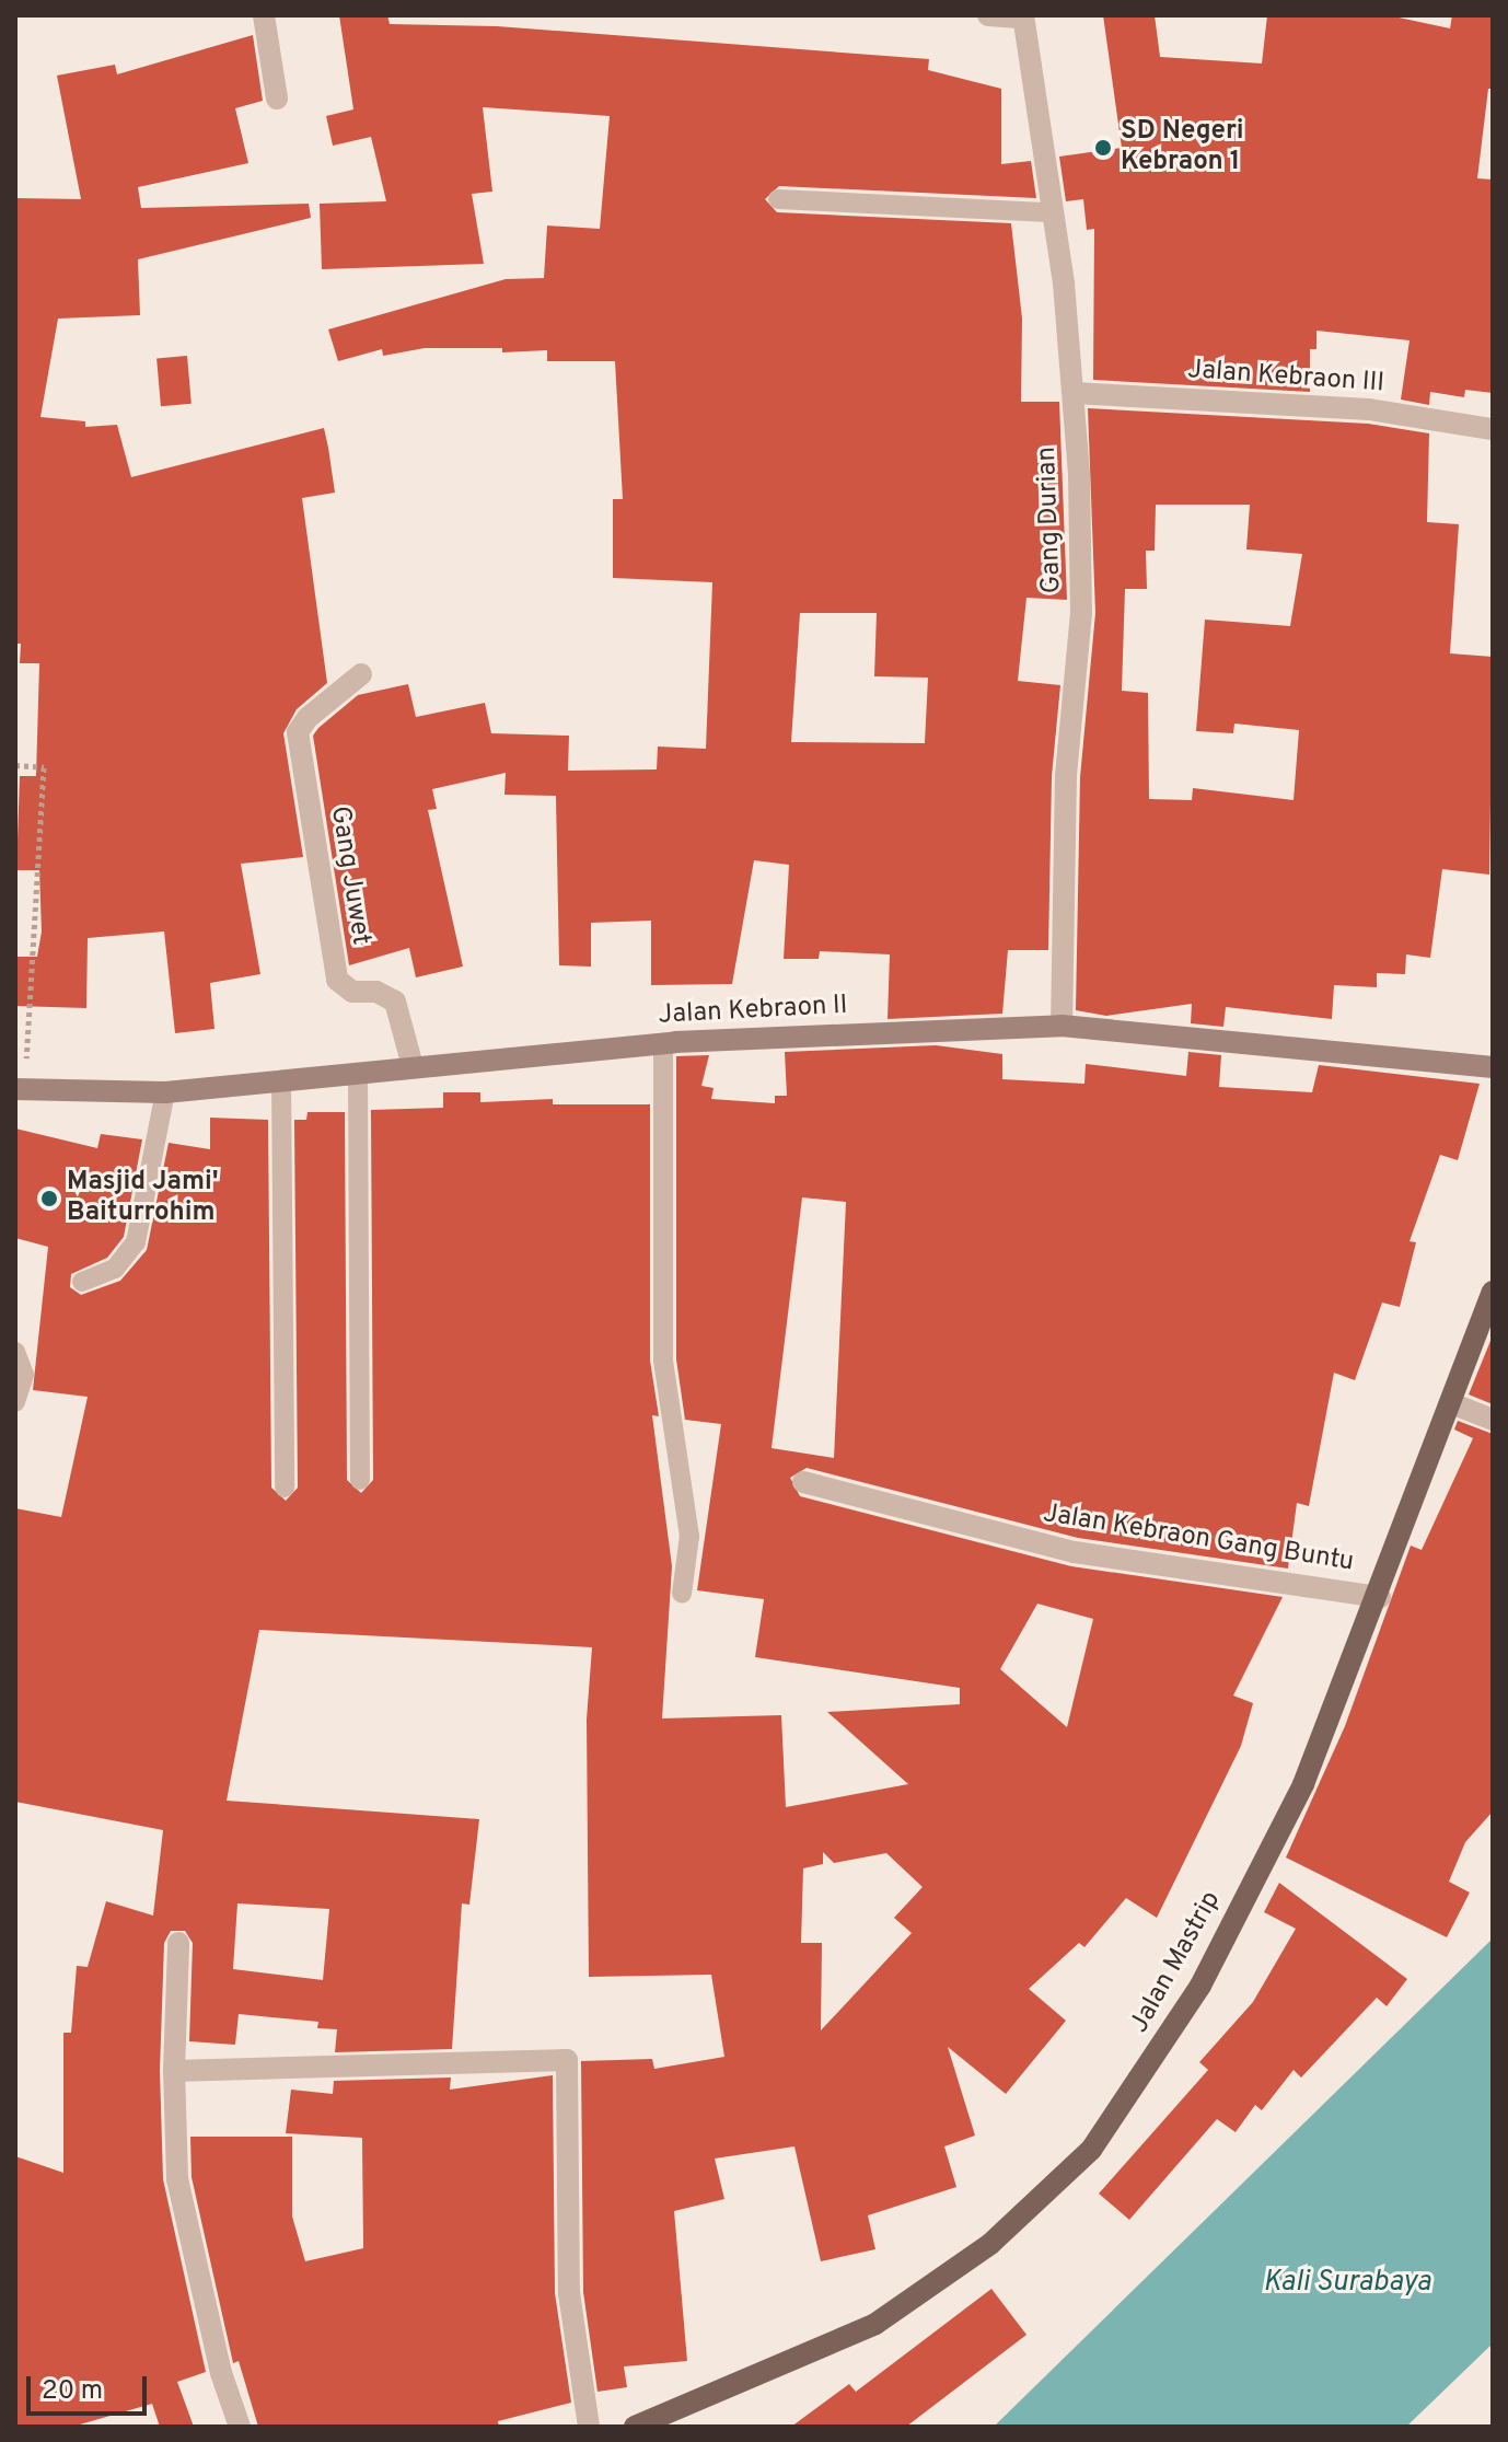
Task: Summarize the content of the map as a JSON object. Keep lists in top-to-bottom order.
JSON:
{
  "streets": {
    "main road": ["Jalan Mastrip"],
    "street": [
      "Jalan Kebraon III",
      "Gang Durian",
      "Gang Juwet",
      "Jalan Kebraon II",
      "Jalan Kebraon Gang Buntu"
    ]
  },
  "crossings": [
    ["Jalan Kebraon III", "Gang Durian"],
    ["Gang Durian", "Jalan Kebraon II"],
    ["Gang Juwet", "Jalan Kebraon II"],
    ["Jalan Kebraon Gang Buntu", "Jalan Mastrip"]
  ],
  "water": ["Kali Surabaya"],
  "places": ["SD Negeri Kebraon 1", "Masjid Jami' Baiturrohim"],
  "scale_bar": "20 m"
}
